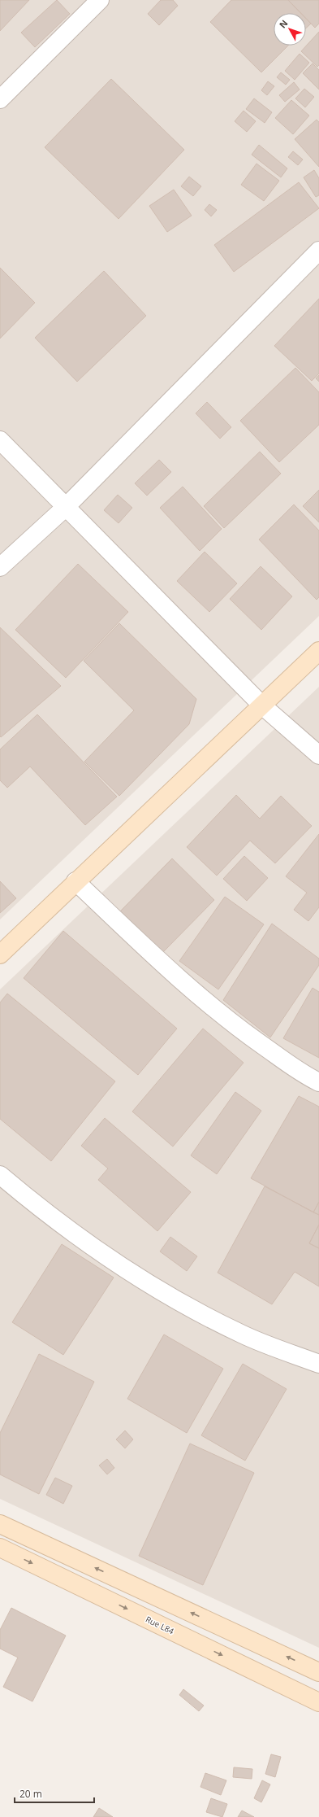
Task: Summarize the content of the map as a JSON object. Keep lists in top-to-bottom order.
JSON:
{
  "streets": {
    "street": ["Rue L84"]
  },
  "scale_bar": "20 m",
  "north": "top left"
}
